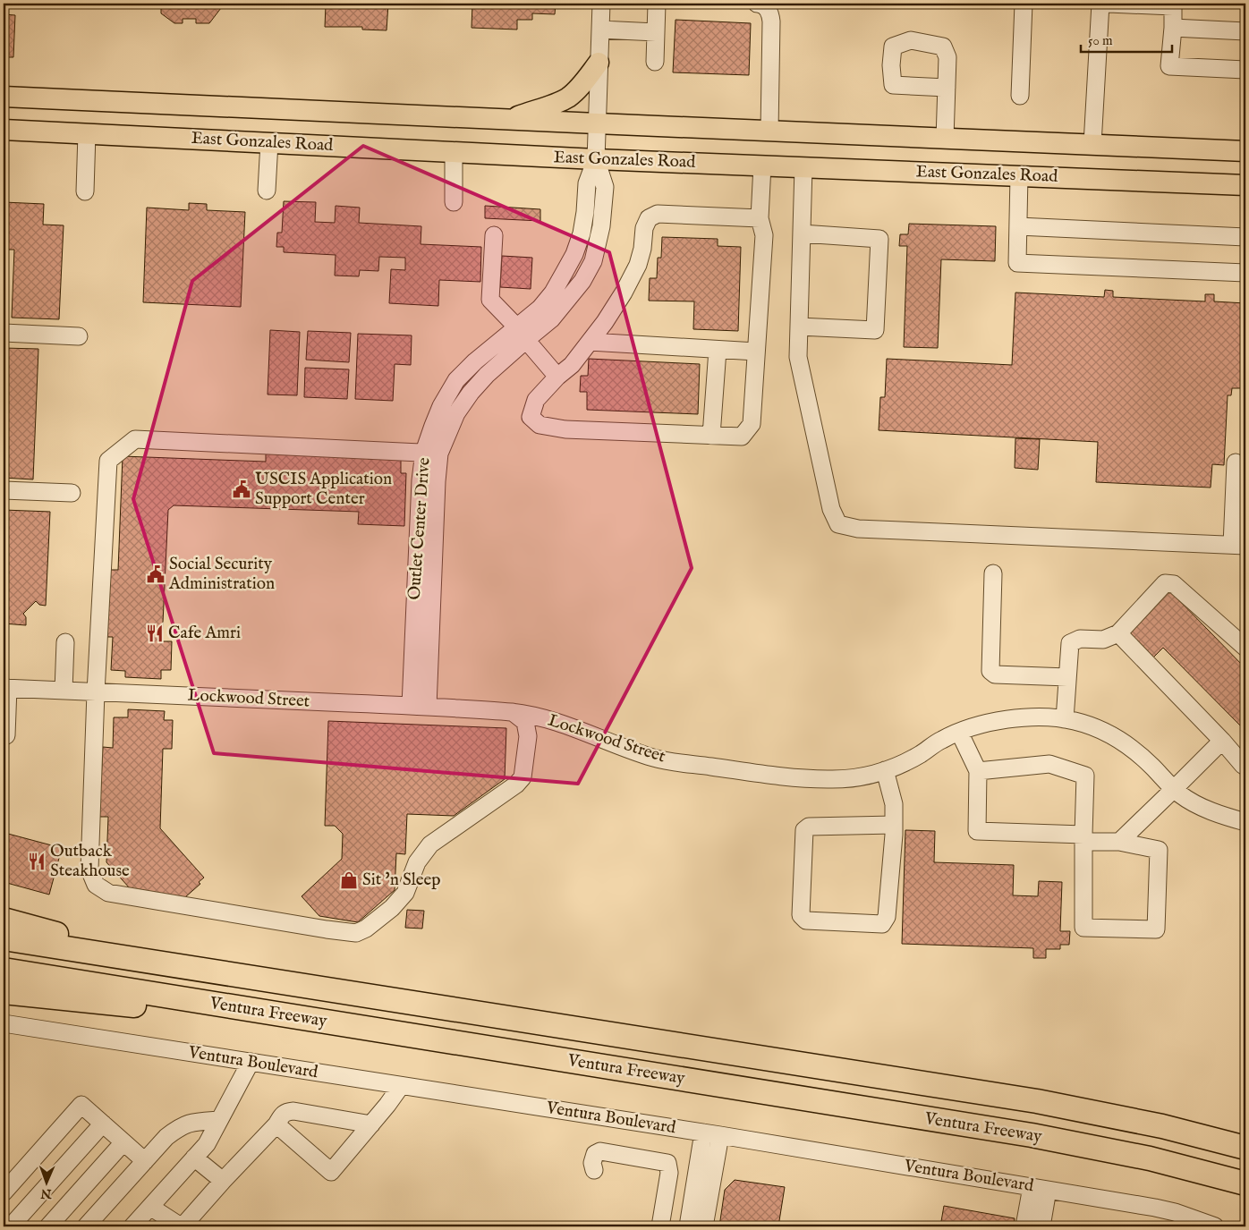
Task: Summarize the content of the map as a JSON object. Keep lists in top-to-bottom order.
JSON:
{
  "streets": {
    "highway": ["Ventura Freeway"],
    "main road": ["East Gonzales Road"],
    "street": ["Outlet Center Drive", "Lockwood Street", "Ventura Boulevard"]
  },
  "crossings": [
    ["East Gonzales Road", "Outlet Center Drive"],
    ["Outlet Center Drive", "Lockwood Street"]
  ],
  "places": {
    "public building": ["USCIS Application Support Center", "Social Security Administration"],
    "restaurant": ["Cafe Amri", "Outback Steakhouse"],
    "shop": ["Sit 'n Sleep"]
  },
  "scale_bar": "50 m",
  "north": "bottom"
}
